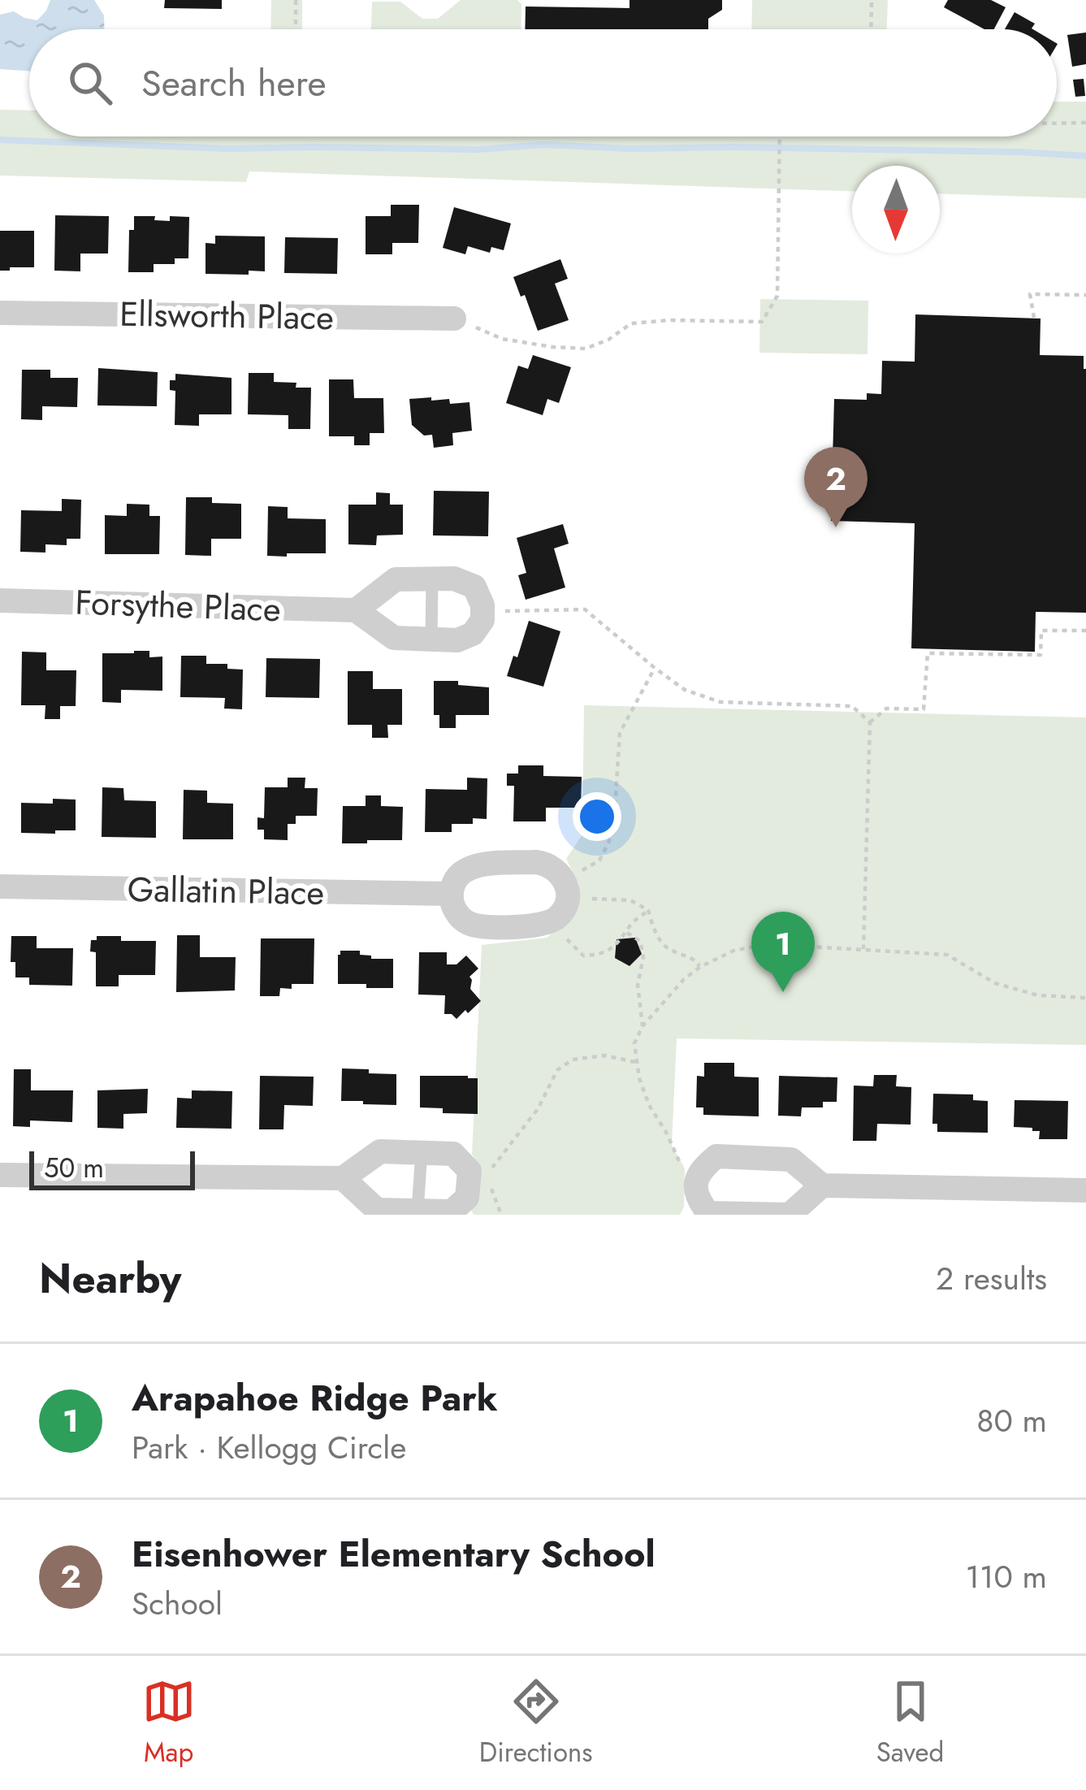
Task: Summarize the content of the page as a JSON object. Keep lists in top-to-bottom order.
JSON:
{
  "streets": {
    "street": ["Ellsworth Place", "Forsythe Place", "Gallatin Place"]
  },
  "scale_bar": "50 m",
  "north": "bottom",
  "page": {
    "search": "Search here",
    "pins": ["2", "1"],
    "scale": "50 m",
    "heading": ["Nearby", "2 results"],
    "list": [
      {
        "mark": "1",
        "name": "Arapahoe Ridge Park",
        "note": "Park · Kellogg Circle",
        "value": "80 m"
      },
      {
        "mark": "2",
        "name": "Eisenhower Elementary School",
        "note": "School",
        "value": "110 m"
      }
    ],
    "nav": ["Map", "Directions", "Saved"]
  }
}
